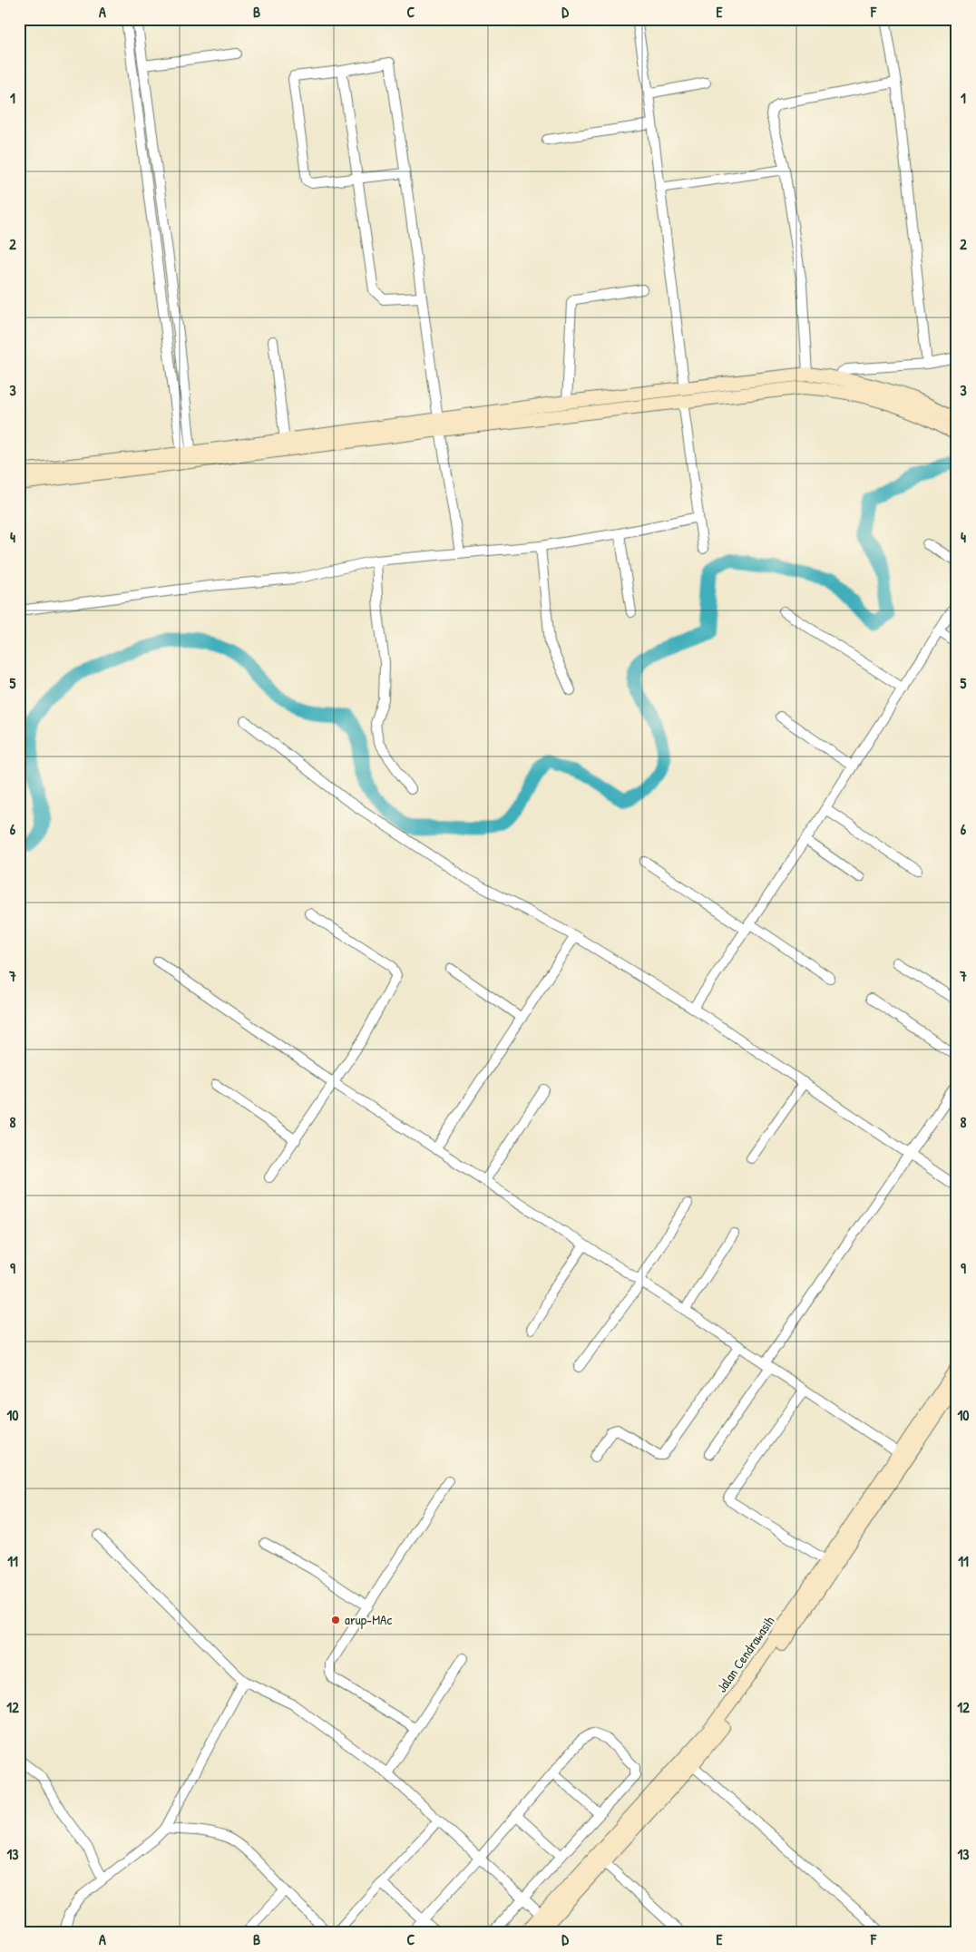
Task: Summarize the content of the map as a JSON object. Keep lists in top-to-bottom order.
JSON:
{
  "streets": {
    "street": ["Jalan Cendrawasih"]
  },
  "places": ["arup-MAc"],
  "grid": {
    "columns": [
      "A",
      "B",
      "C",
      "D",
      "E",
      "F"
    ],
    "rows": [
      "1",
      "2",
      "3",
      "4",
      "5",
      "6",
      "7",
      "8",
      "9",
      "10",
      "11",
      "12",
      "13"
    ]
  }
}
